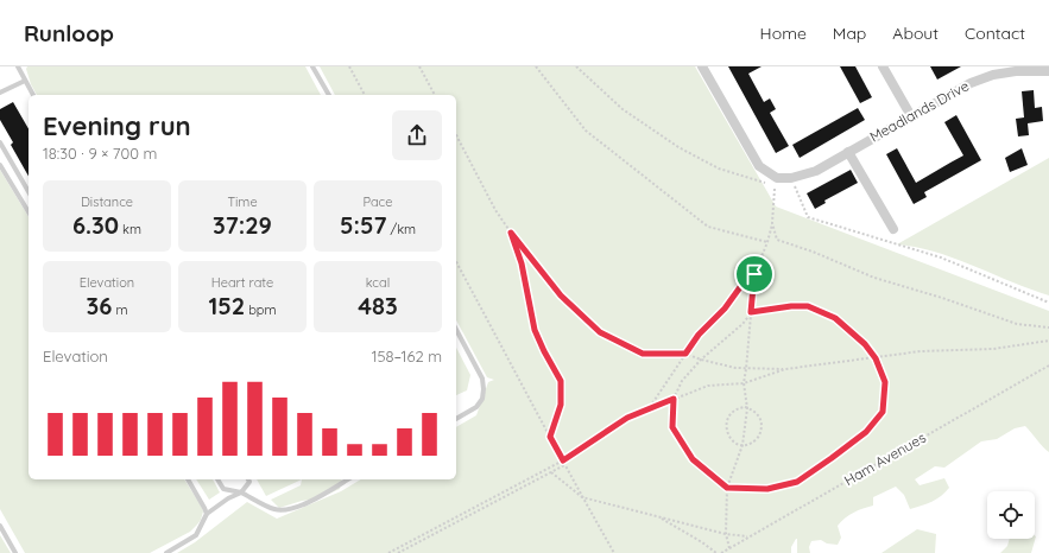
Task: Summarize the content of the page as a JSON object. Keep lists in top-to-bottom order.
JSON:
{
  "streets": {
    "street": ["Meadlands Drive"],
    "path": ["Ham Avenues"]
  },
  "page": {
    "header": "Runloop",
    "nav": [
      "Home",
      "Map",
      "About",
      "Contact"
    ],
    "heading": ["Evening run", "18:30 · 9 × 700 m"],
    "stats": [
      ["Distance", "6.30 km"],
      ["Time", "37:29"],
      ["Pace", "5:57 /km"],
      ["Elevation", "36 m"],
      ["Heart rate", "152 bpm"],
      ["kcal", "483"]
    ],
    "chart": ["Elevation", "158–162 m"]
  }
}
